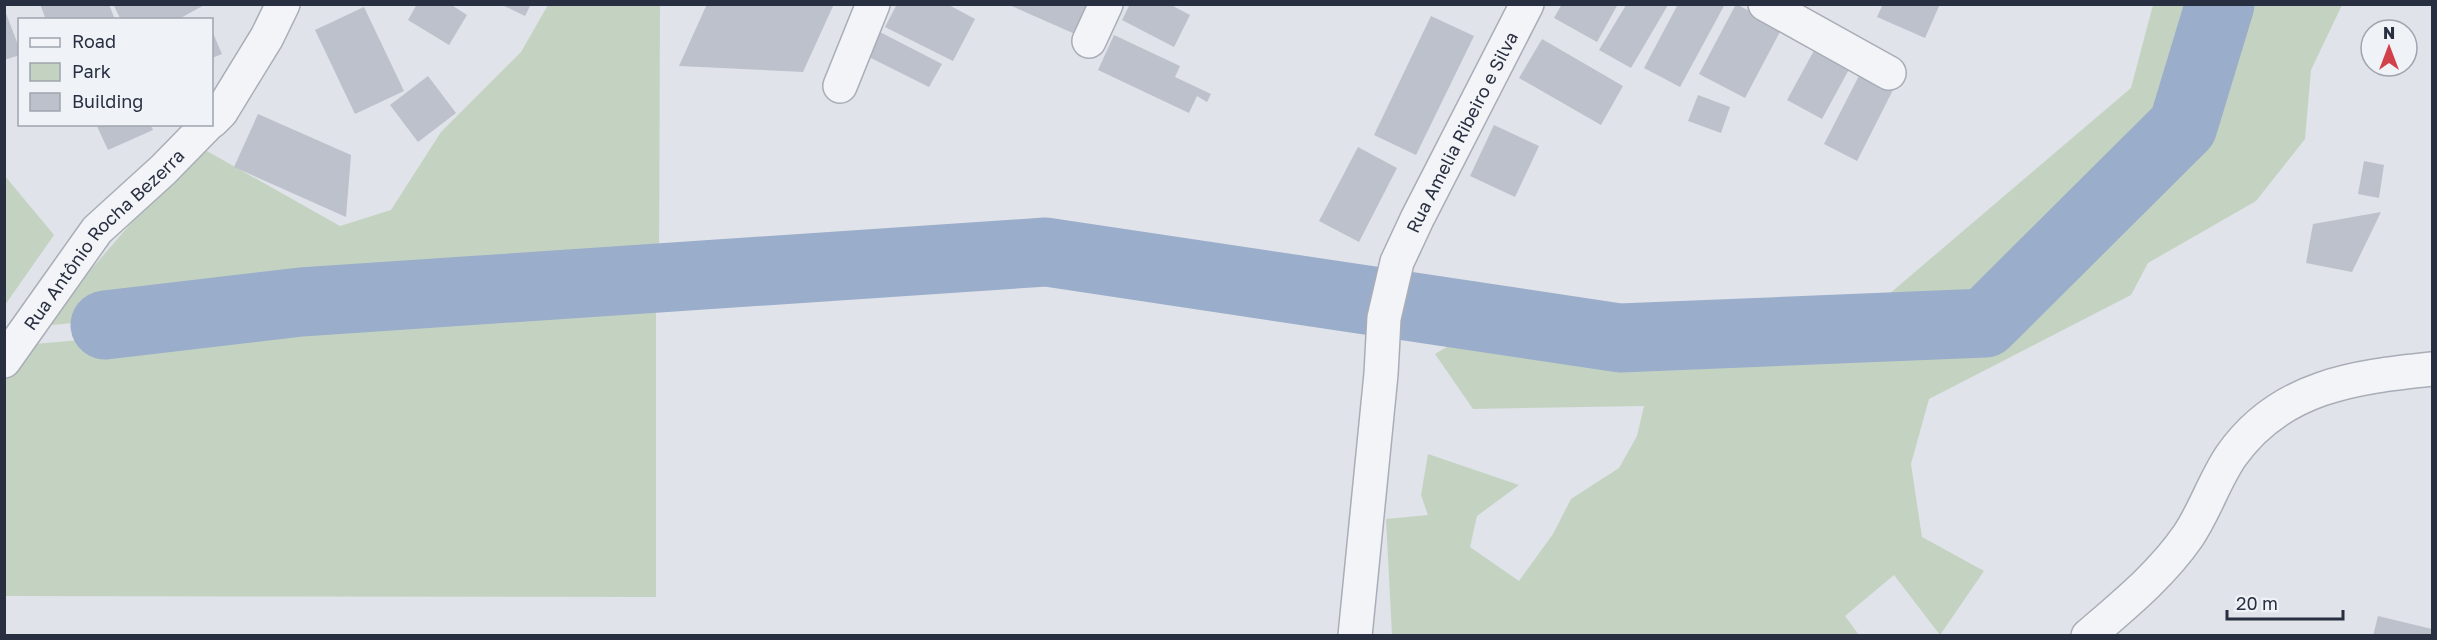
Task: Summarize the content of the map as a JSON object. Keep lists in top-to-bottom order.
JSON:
{
  "streets": {
    "street": ["Rua Amelia Ribeiro e Silva", "Rua Antônio Rocha Bezerra"]
  },
  "legend": ["Road", "Park", "Building"],
  "scale_bar": "20 m",
  "north": "top"
}
